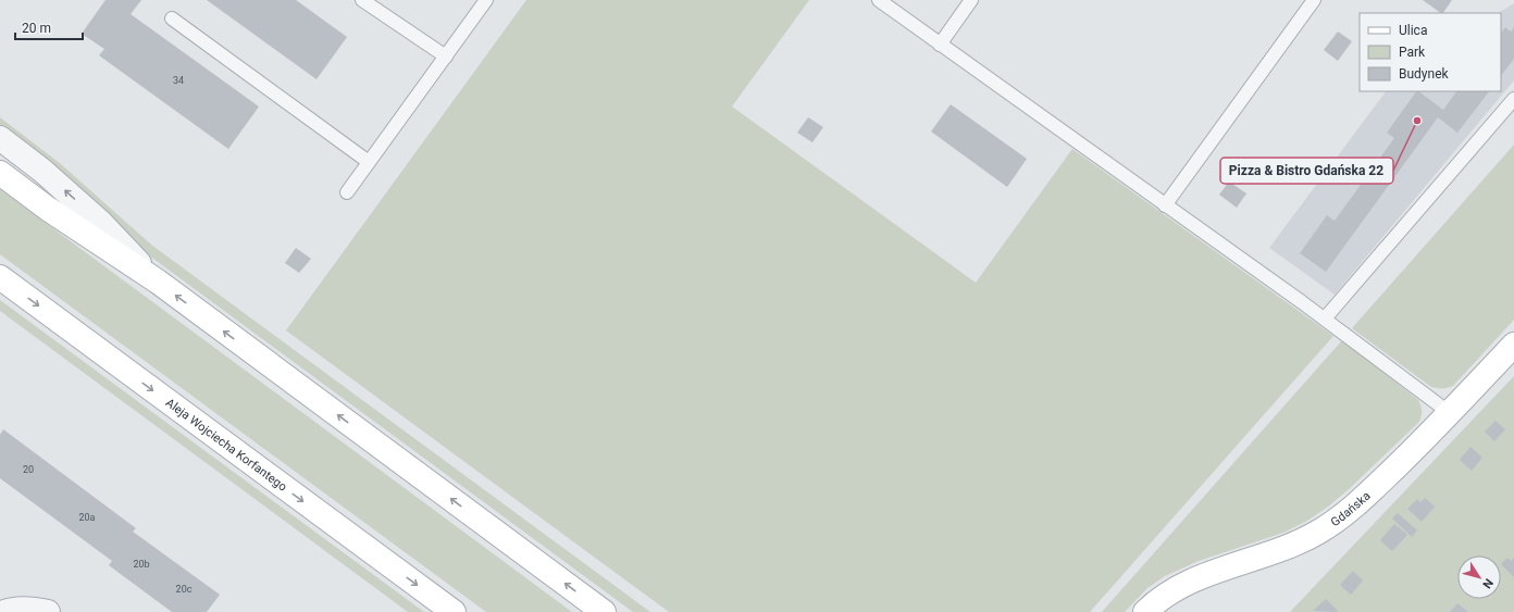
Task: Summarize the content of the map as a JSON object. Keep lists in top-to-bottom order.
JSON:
{
  "streets": {
    "main road": ["Aleja Wojciecha Korfantego", "Gdańska"]
  },
  "places": ["Pizza & Bistro Gdańska 22"],
  "house_numbers": [
    "34",
    "20",
    "20a",
    "20b",
    "20c"
  ],
  "legend": ["Ulica", "Park", "Budynek"],
  "scale_bar": "20 m",
  "north": "bottom right"
}
